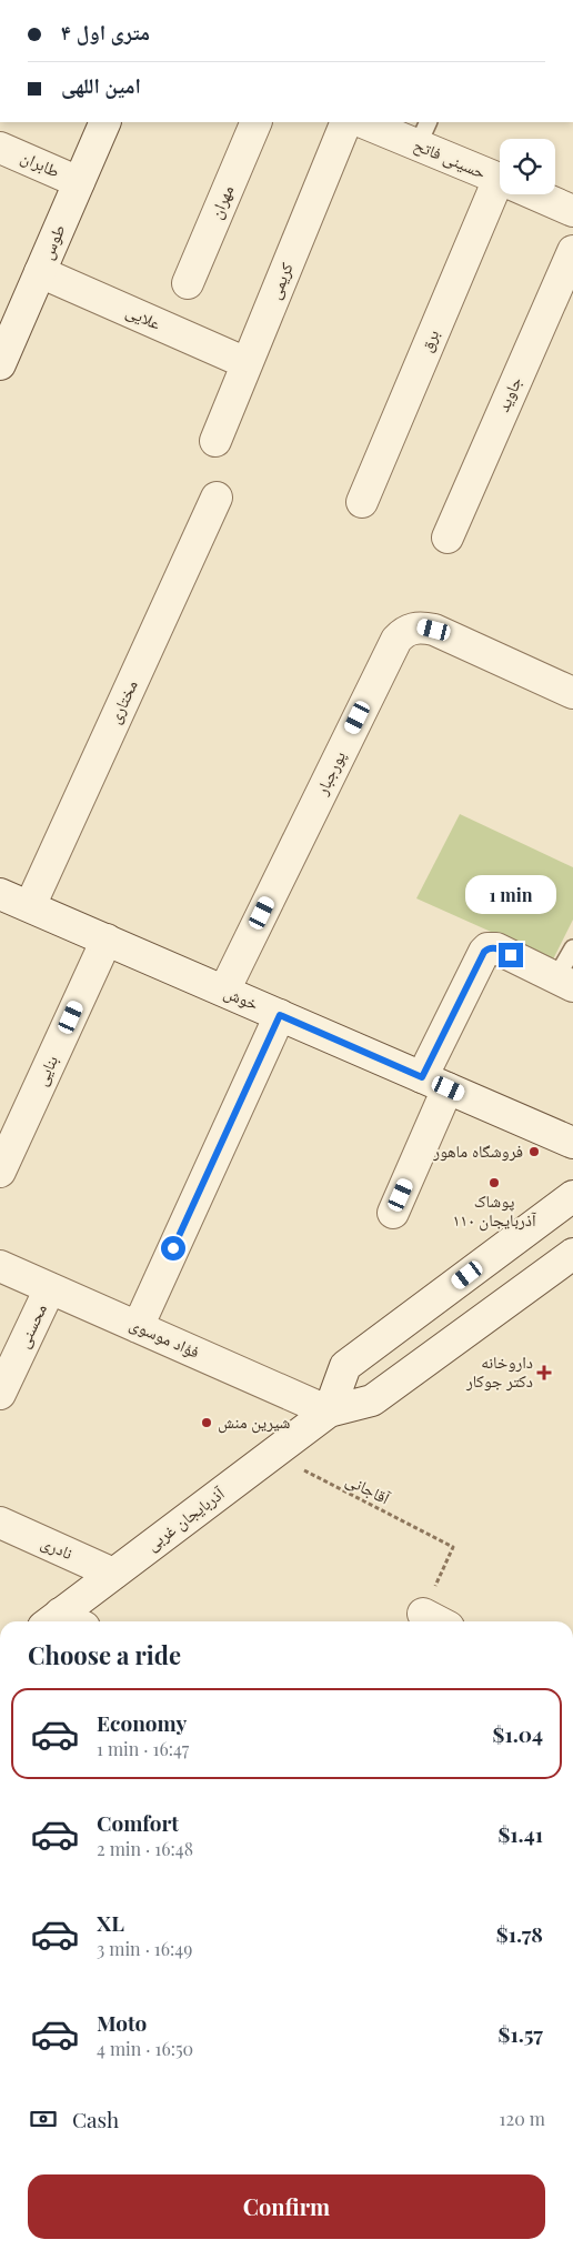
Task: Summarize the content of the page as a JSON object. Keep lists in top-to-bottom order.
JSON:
{
  "streets": {
    "street": [
      "حسینی فاتح",
      "طابران",
      "مهران",
      "طوس",
      "کریمی",
      "علایی",
      "برق",
      "جاوید",
      "مختاری",
      "پورجبار",
      "خوش",
      "بنایی",
      "محسنی",
      "فؤاد موسوی",
      "آذربایجان غربی",
      "نادری"
    ],
    "path": ["آقاجانی"]
  },
  "crossings": [
    ["طابران", "طوس"],
    ["طوس", "علایی"],
    ["کریمی", "علایی"],
    ["مختاری", "خوش"],
    ["پورجبار", "خوش"],
    ["خوش", "بنایی"],
    ["محسنی", "فؤاد موسوی"],
    ["فؤاد موسوی", "آذربایجان غربی"],
    ["آقاجانی", "آذربایجان غربی"],
    ["آذربایجان غربی", "نادری"]
  ],
  "places": {
    "other": ["فروشگاه ماهور", "پوشاک آذربایجان ۱۱۰", "شیرین منش"],
    "health": ["داروخانه دکتر جوکار"]
  },
  "page": {
    "banner": ["۴ متری اول", "امین اللهی"],
    "bubble": "1 min",
    "heading": "Choose a ride",
    "list": [
      {
        "name": "Economy",
        "note": "1 min · 16:47",
        "value": "$1.04"
      },
      {
        "name": "Comfort",
        "note": "2 min · 16:48",
        "value": "$1.41"
      },
      {
        "name": "XL",
        "note": "3 min · 16:49",
        "value": "$1.78"
      },
      {
        "name": "Moto",
        "note": "4 min · 16:50",
        "value": "$1.57"
      }
    ],
    "pay": ["Cash", "120 m"],
    "buttons": "Confirm"
  }
}
